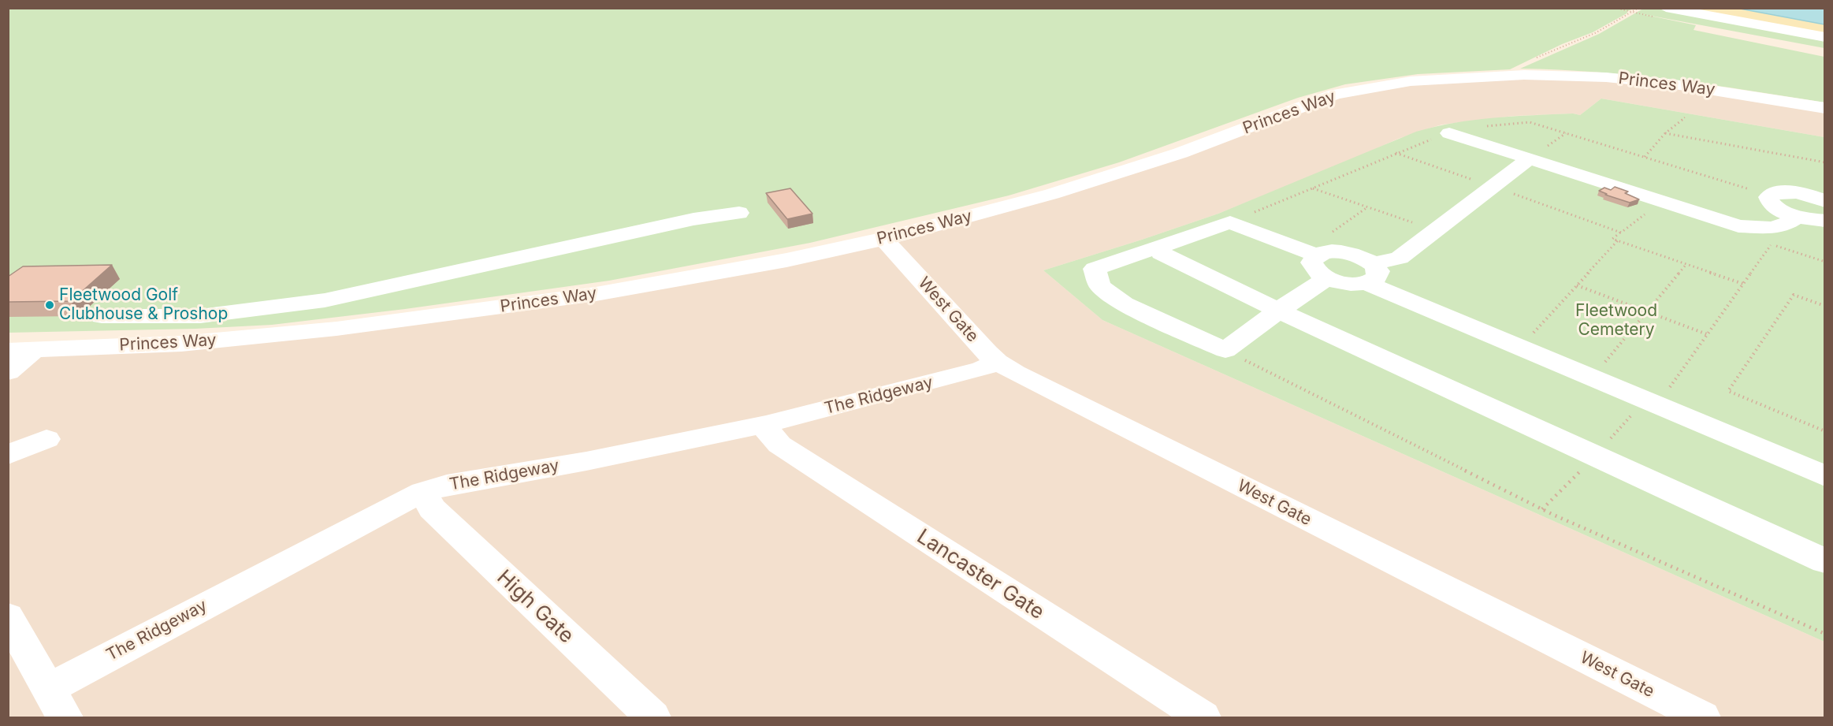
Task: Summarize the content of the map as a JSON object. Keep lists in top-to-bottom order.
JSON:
{
  "streets": {
    "street": [
      "Princes Way",
      "West Gate",
      "The Ridgeway",
      "Lancaster Gate",
      "High Gate"
    ]
  },
  "crossings": [
    ["Princes Way", "West Gate"],
    ["West Gate", "The Ridgeway"],
    ["The Ridgeway", "Lancaster Gate"],
    ["The Ridgeway", "High Gate"]
  ],
  "parks": ["Fleetwood Cemetery"],
  "places": ["Fleetwood Golf Clubhouse & Proshop"]
}
